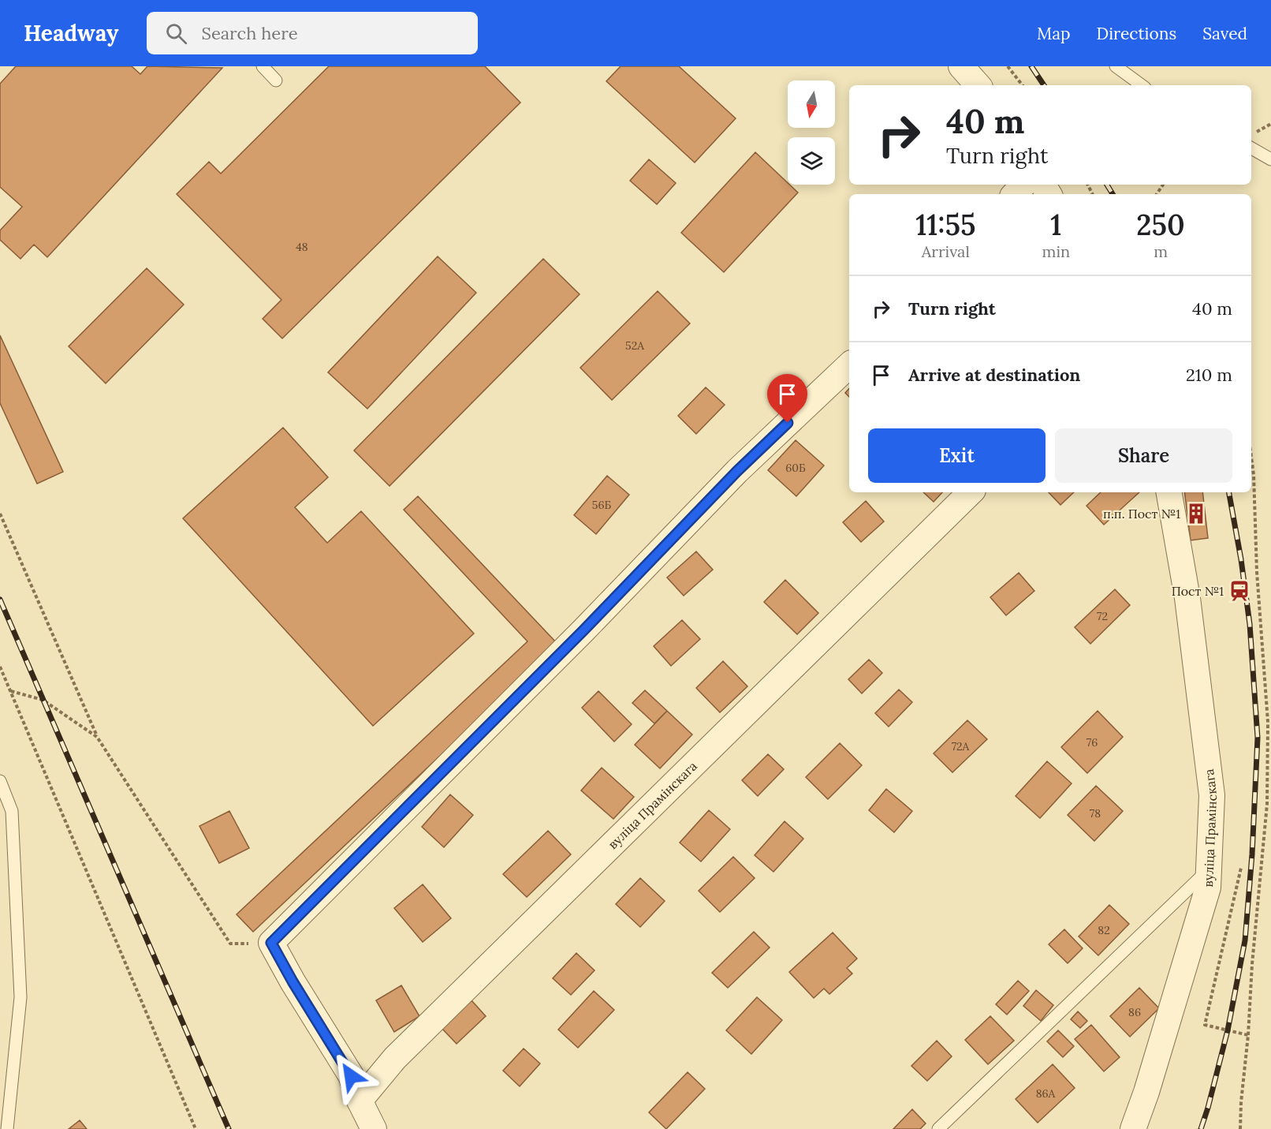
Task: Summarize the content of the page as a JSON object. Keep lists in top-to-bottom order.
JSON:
{
  "streets": {
    "street": ["вуліца Прамінскага"]
  },
  "places": {
    "building": ["п.п. Пост №1"],
    "station": ["Пост №1"]
  },
  "house_numbers": [
    "48",
    "52А",
    "60Б",
    "56Б",
    "72",
    "76",
    "72А",
    "78",
    "82",
    "86",
    "86А"
  ],
  "north": "bottom",
  "page": {
    "header": "Headway",
    "search": "Search here",
    "nav": ["Map", "Directions", "Saved"],
    "turn": ["40 m", "Turn right"],
    "eta": [
      "11:55",
      "Arrival",
      "1",
      "min",
      "250",
      "m"
    ],
    "list": [
      {
        "name": "Turn right",
        "value": "40 m"
      },
      {
        "name": "Arrive at destination",
        "value": "210 m"
      }
    ],
    "buttons": ["Exit", "Share"]
  }
}
